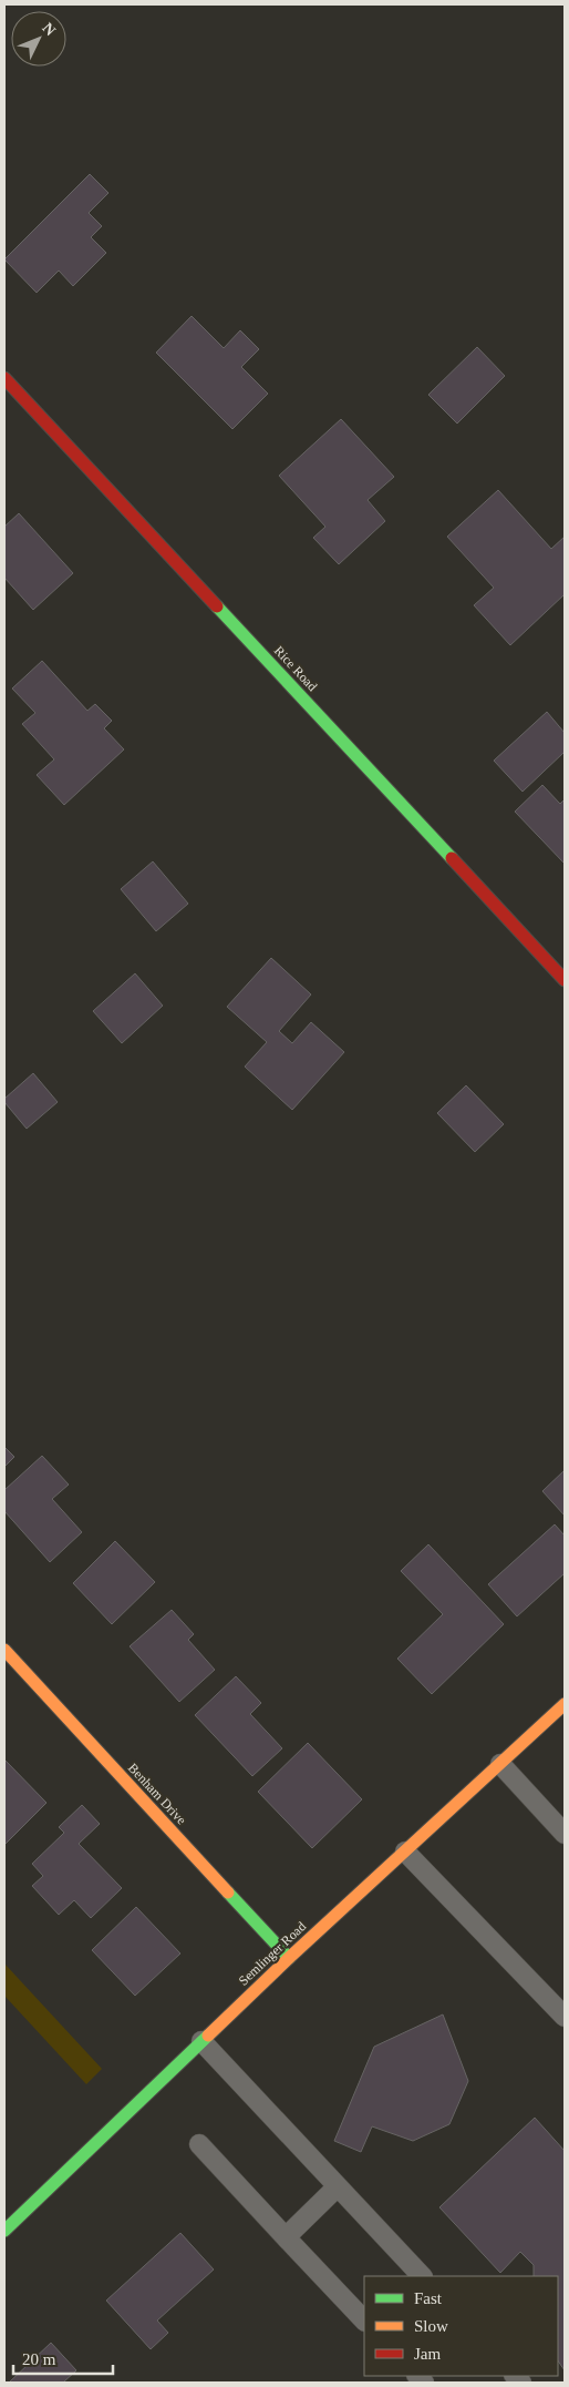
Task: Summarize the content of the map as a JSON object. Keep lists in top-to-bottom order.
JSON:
{
  "streets": {
    "street": ["Rice Road", "Benham Drive", "Semlinger Road"]
  },
  "crossings": [
    ["Benham Drive", "Semlinger Road"]
  ],
  "legend": ["Fast", "Slow", "Jam"],
  "scale_bar": "20 m",
  "north": "top right"
}
